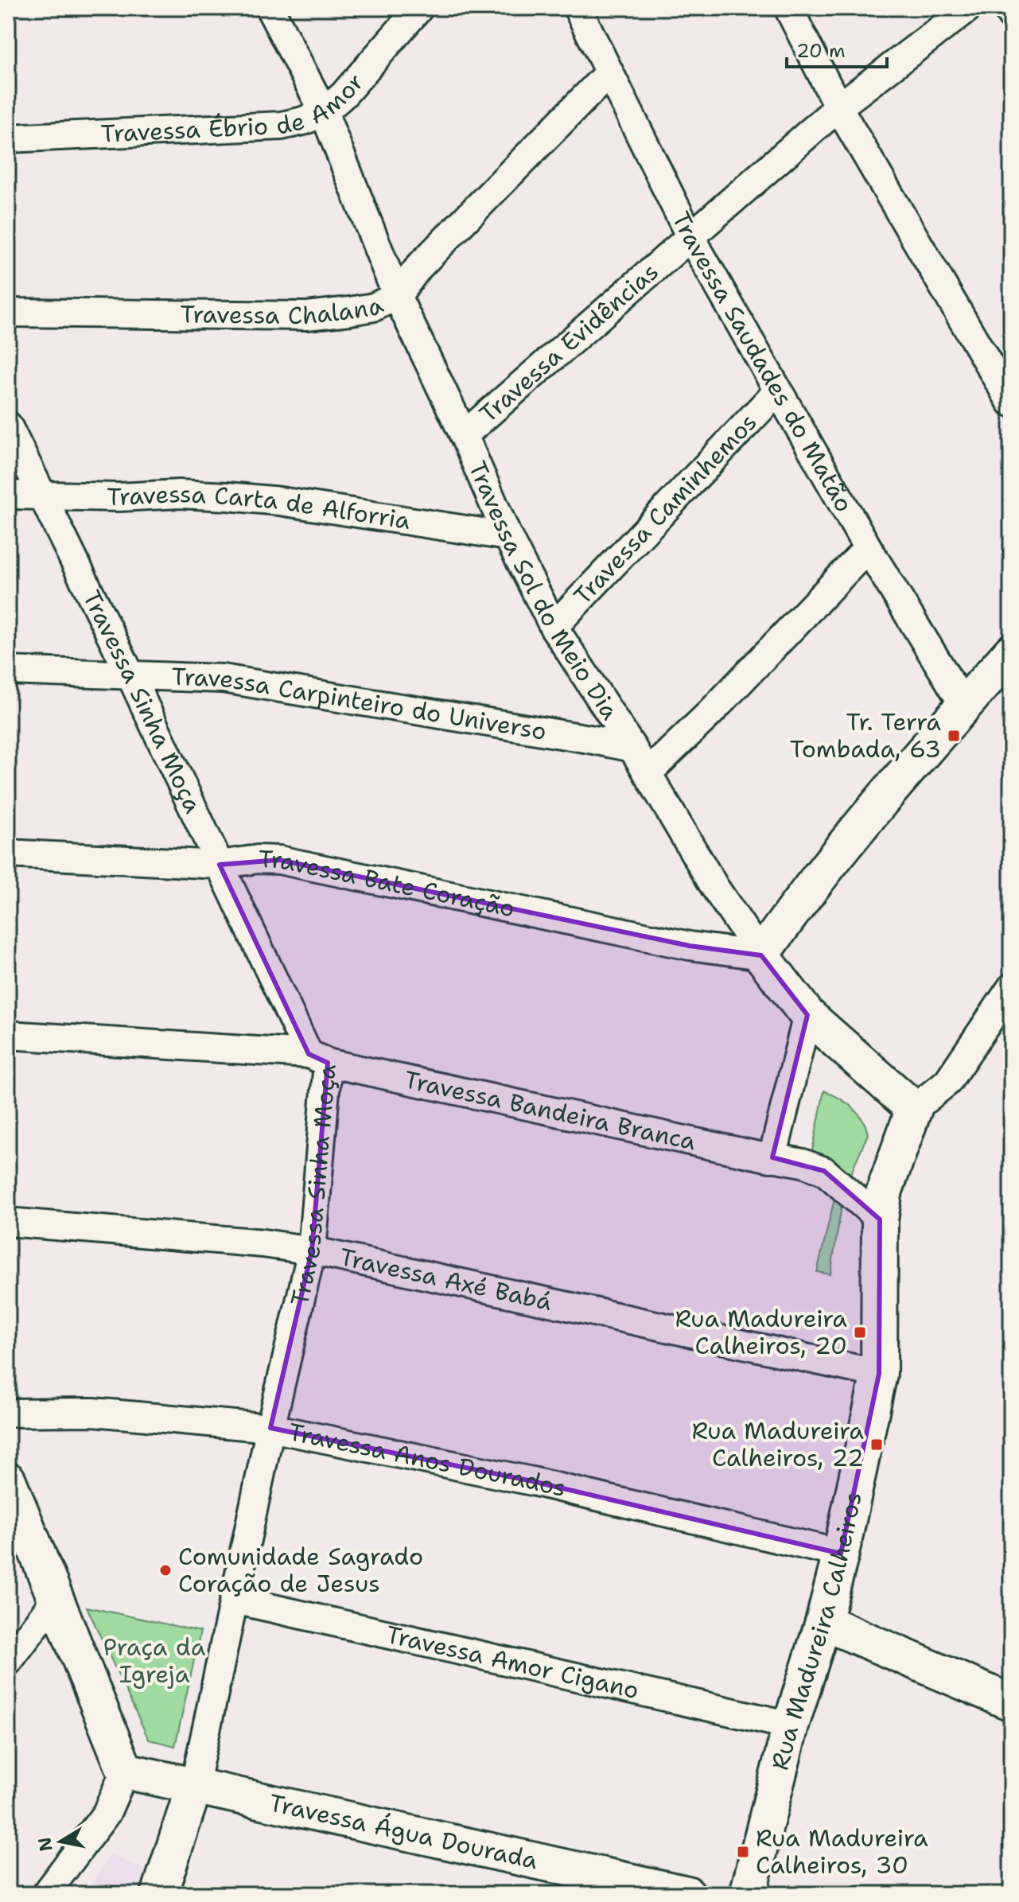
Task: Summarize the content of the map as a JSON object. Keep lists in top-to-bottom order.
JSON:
{
  "streets": {
    "main road": [
      "Travessa Sol do Meio Dia",
      "Travessa Sinha Moça",
      "Rua Madureira Calheiros",
      "Travessa Água Dourada"
    ],
    "street": [
      "Travessa Ébrio de Amor",
      "Travessa Chalana",
      "Travessa Evidências",
      "Travessa Saudades do Matão",
      "Travessa Carta de Alforria",
      "Travessa Caminhemos",
      "Travessa Carpinteiro do Universo",
      "Travessa Bate Coração",
      "Travessa Bandeira Branca",
      "Travessa Axé Babá",
      "Travessa Anos Dourados",
      "Travessa Amor Cigano"
    ]
  },
  "crossings": [
    ["Travessa Ébrio de Amor", "Travessa Sol do Meio Dia"],
    ["Travessa Chalana", "Travessa Saudades do Matão"],
    ["Travessa Chalana", "Travessa Sol do Meio Dia"],
    ["Travessa Evidências", "Travessa Saudades do Matão"],
    ["Travessa Evidências", "Travessa Sol do Meio Dia"],
    ["Travessa Saudades do Matão", "Travessa Caminhemos"],
    ["Travessa Carta de Alforria", "Travessa Sol do Meio Dia"],
    ["Travessa Carta de Alforria", "Travessa Sinha Moça"],
    ["Travessa Caminhemos", "Travessa Sol do Meio Dia"],
    ["Travessa Sol do Meio Dia", "Travessa Carpinteiro do Universo"],
    ["Travessa Sol do Meio Dia", "Travessa Bate Coração"],
    ["Travessa Sol do Meio Dia", "Rua Madureira Calheiros"],
    ["Travessa Sinha Moça", "Travessa Carpinteiro do Universo"],
    ["Travessa Sinha Moça", "Travessa Bate Coração"],
    ["Travessa Sinha Moça", "Travessa Bandeira Branca"],
    ["Travessa Sinha Moça", "Travessa Axé Babá"],
    ["Travessa Sinha Moça", "Travessa Anos Dourados"],
    ["Travessa Sinha Moça", "Travessa Amor Cigano"],
    ["Travessa Sinha Moça", "Travessa Água Dourada"],
    ["Travessa Bandeira Branca", "Rua Madureira Calheiros"],
    ["Travessa Axé Babá", "Rua Madureira Calheiros"],
    ["Travessa Anos Dourados", "Rua Madureira Calheiros"],
    ["Rua Madureira Calheiros", "Travessa Amor Cigano"]
  ],
  "parks": ["Praça da Igreja"],
  "places": {
    "transit": [
      "Tr. Terra Tombada, 63",
      "Rua Madureira Calheiros, 20",
      "Rua Madureira Calheiros, 22",
      "Rua Madureira Calheiros, 30"
    ],
    "other": ["Comunidade Sagrado Coração de Jesus"]
  },
  "scale_bar": "20 m",
  "north": "left"
}
